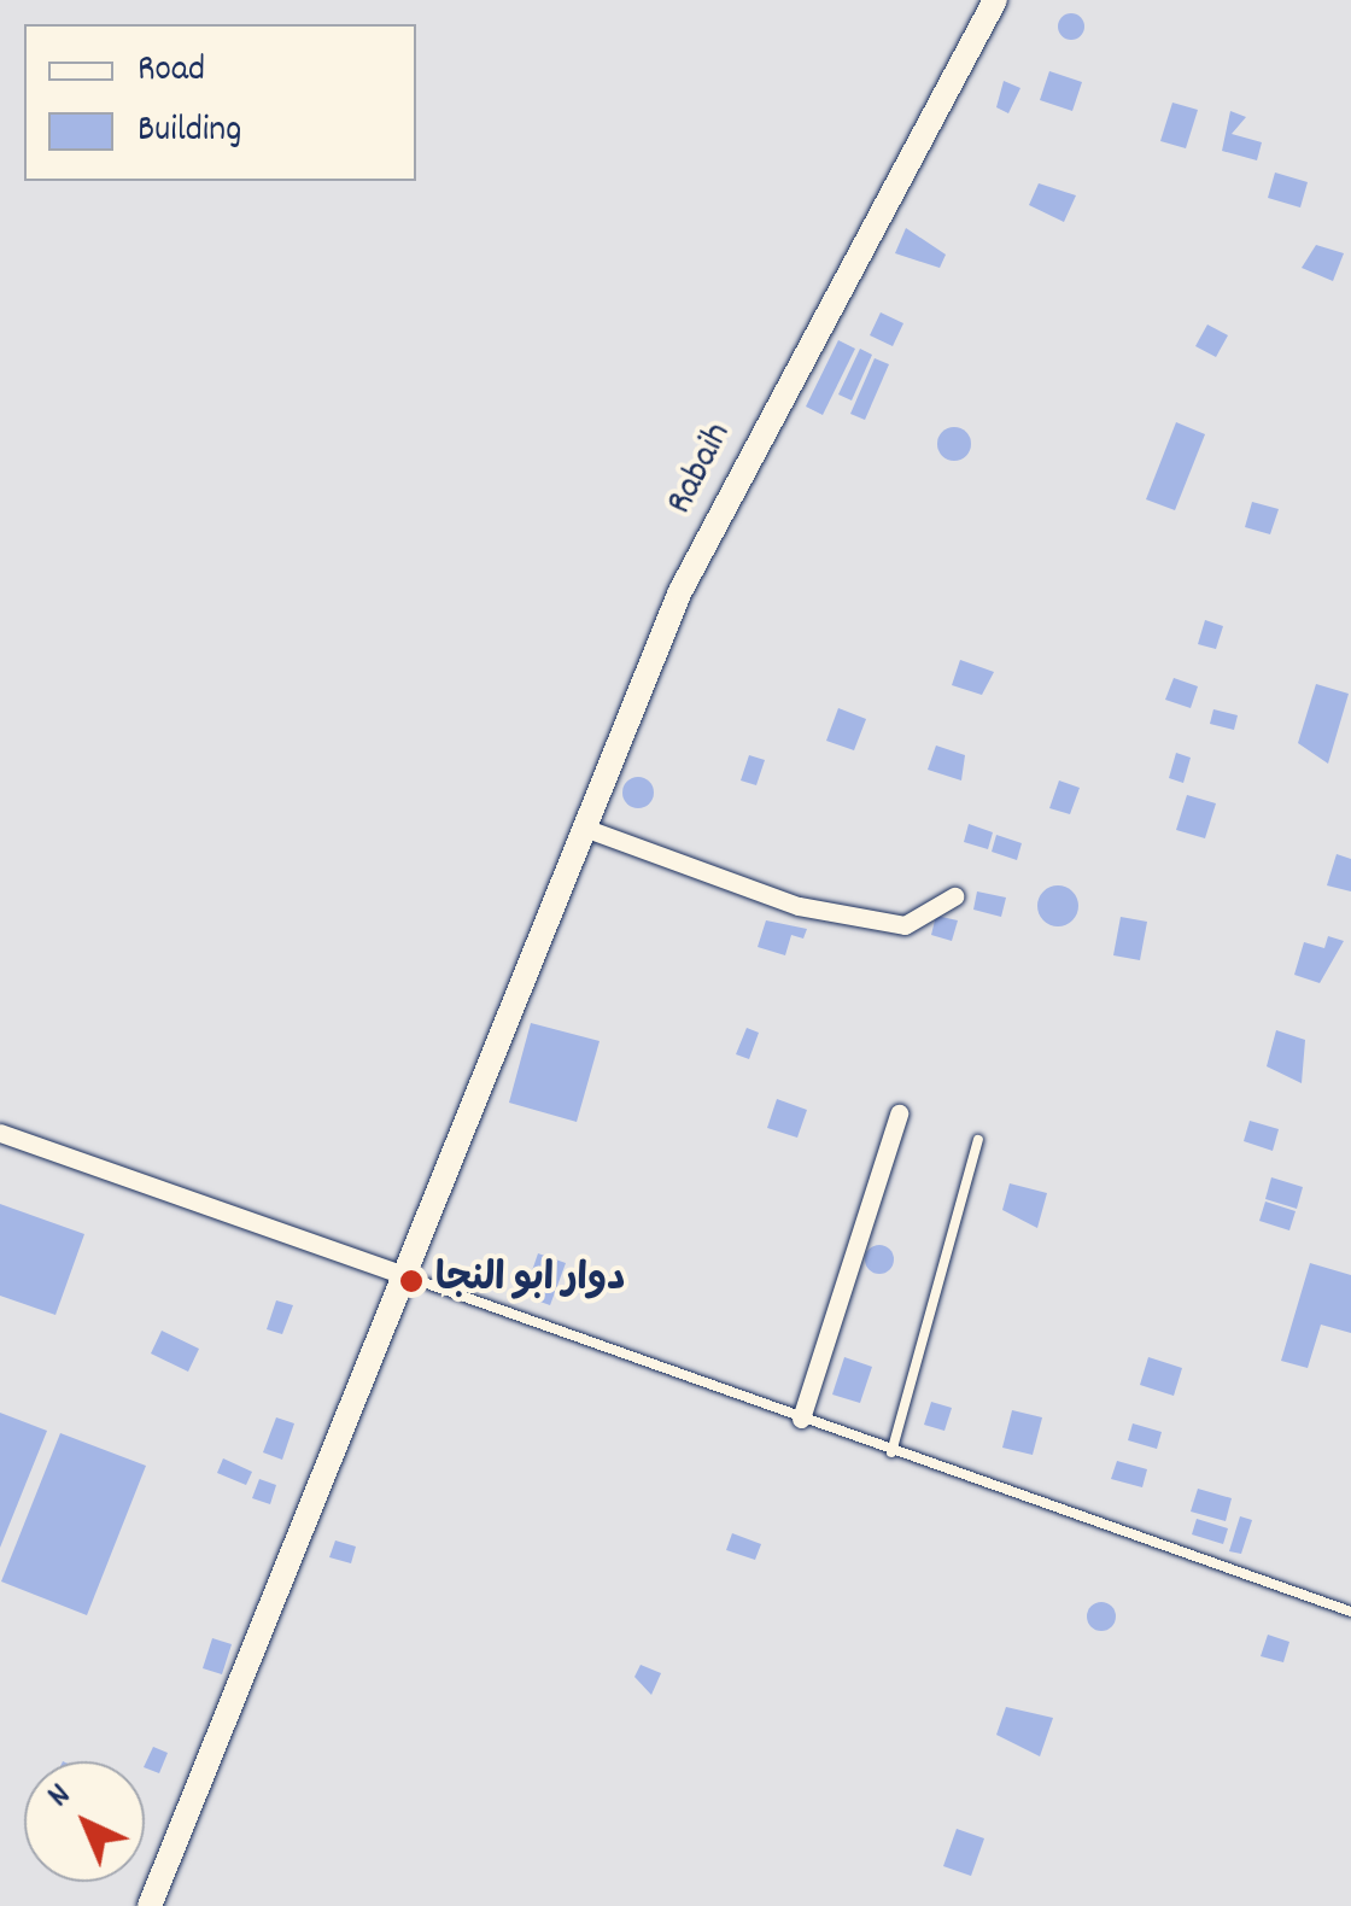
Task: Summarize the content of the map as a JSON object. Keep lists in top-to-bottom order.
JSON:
{
  "streets": {
    "street": ["Rabaih"]
  },
  "places": ["دوار ابو النجا"],
  "legend": ["Road", "Building"],
  "north": "top left"
}
